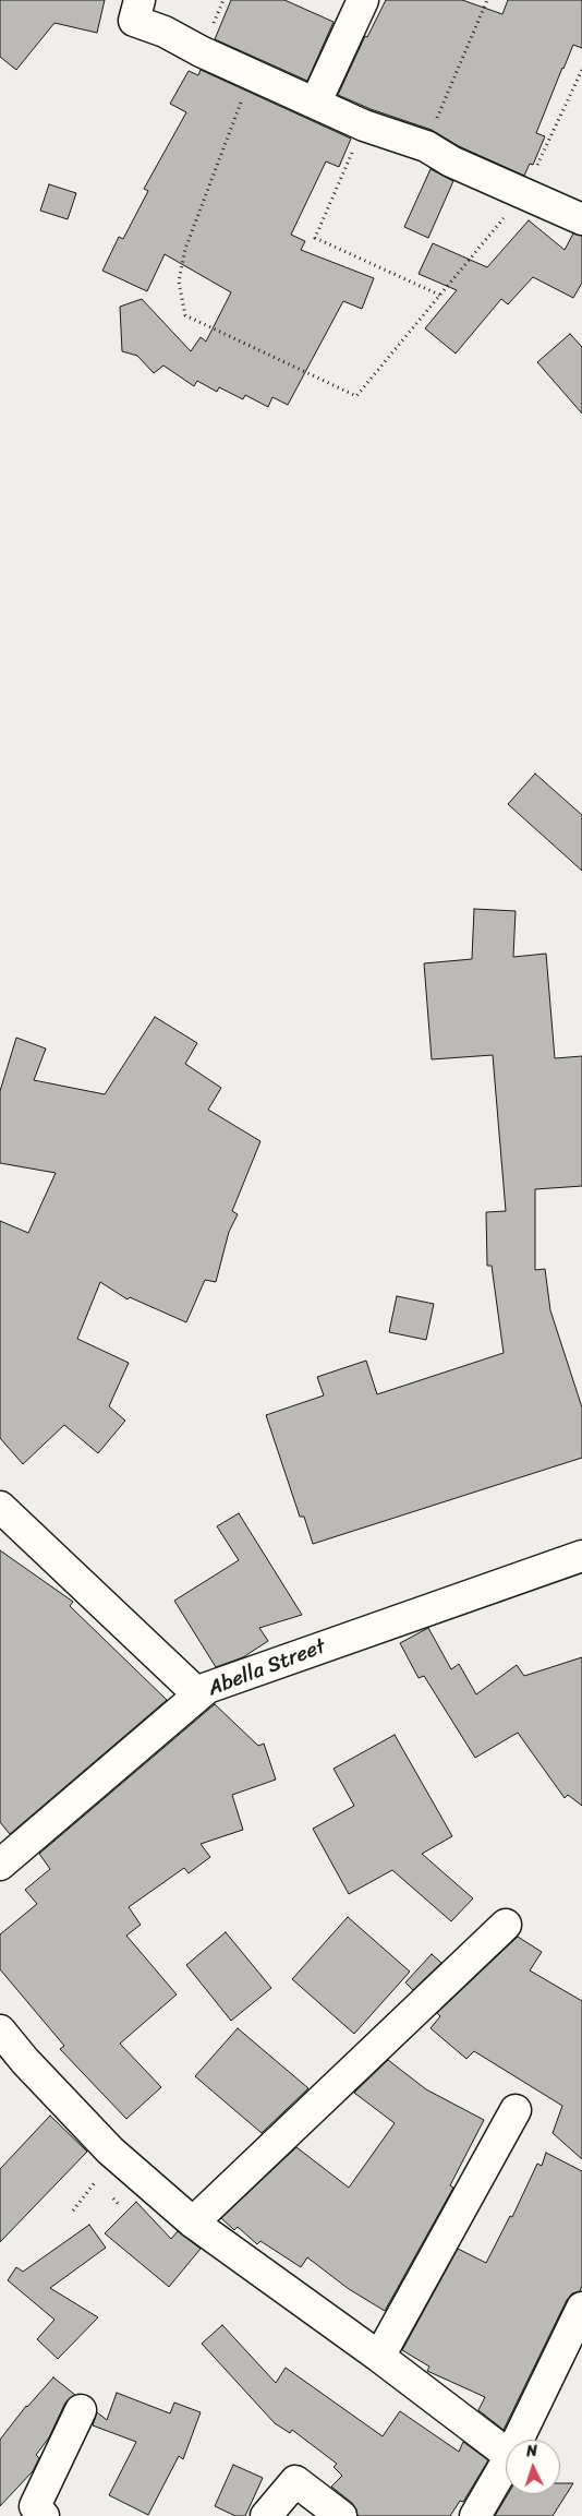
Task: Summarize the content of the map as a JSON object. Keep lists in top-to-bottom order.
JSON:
{
  "streets": {
    "street": ["Abella Street"]
  },
  "north": "top"
}
